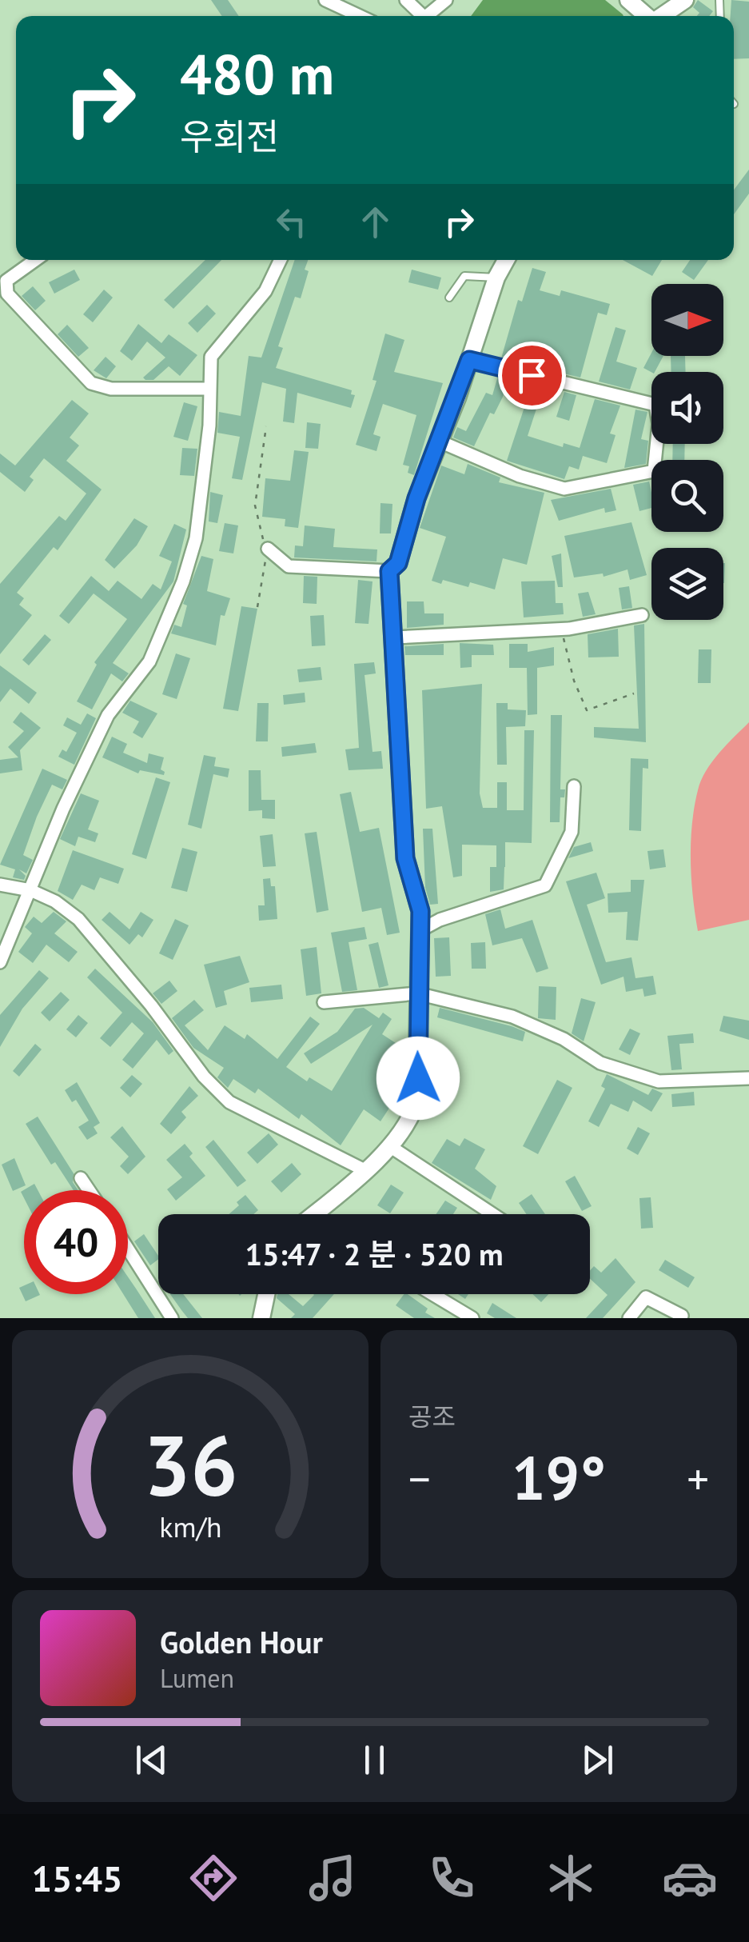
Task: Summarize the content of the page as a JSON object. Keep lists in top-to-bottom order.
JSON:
{
  "north": "right",
  "page": {
    "turn": ["480 m", "우회전"],
    "limit": "40",
    "trip": "15:47 · 2 분 · 520 m",
    "tile": "공조",
    "heat": ["−", "19°", "+"],
    "song": ["Golden Hour", "Lumen"],
    "tabs": "15:45",
    "gauge": ["36", "km/h"]
  }
}
